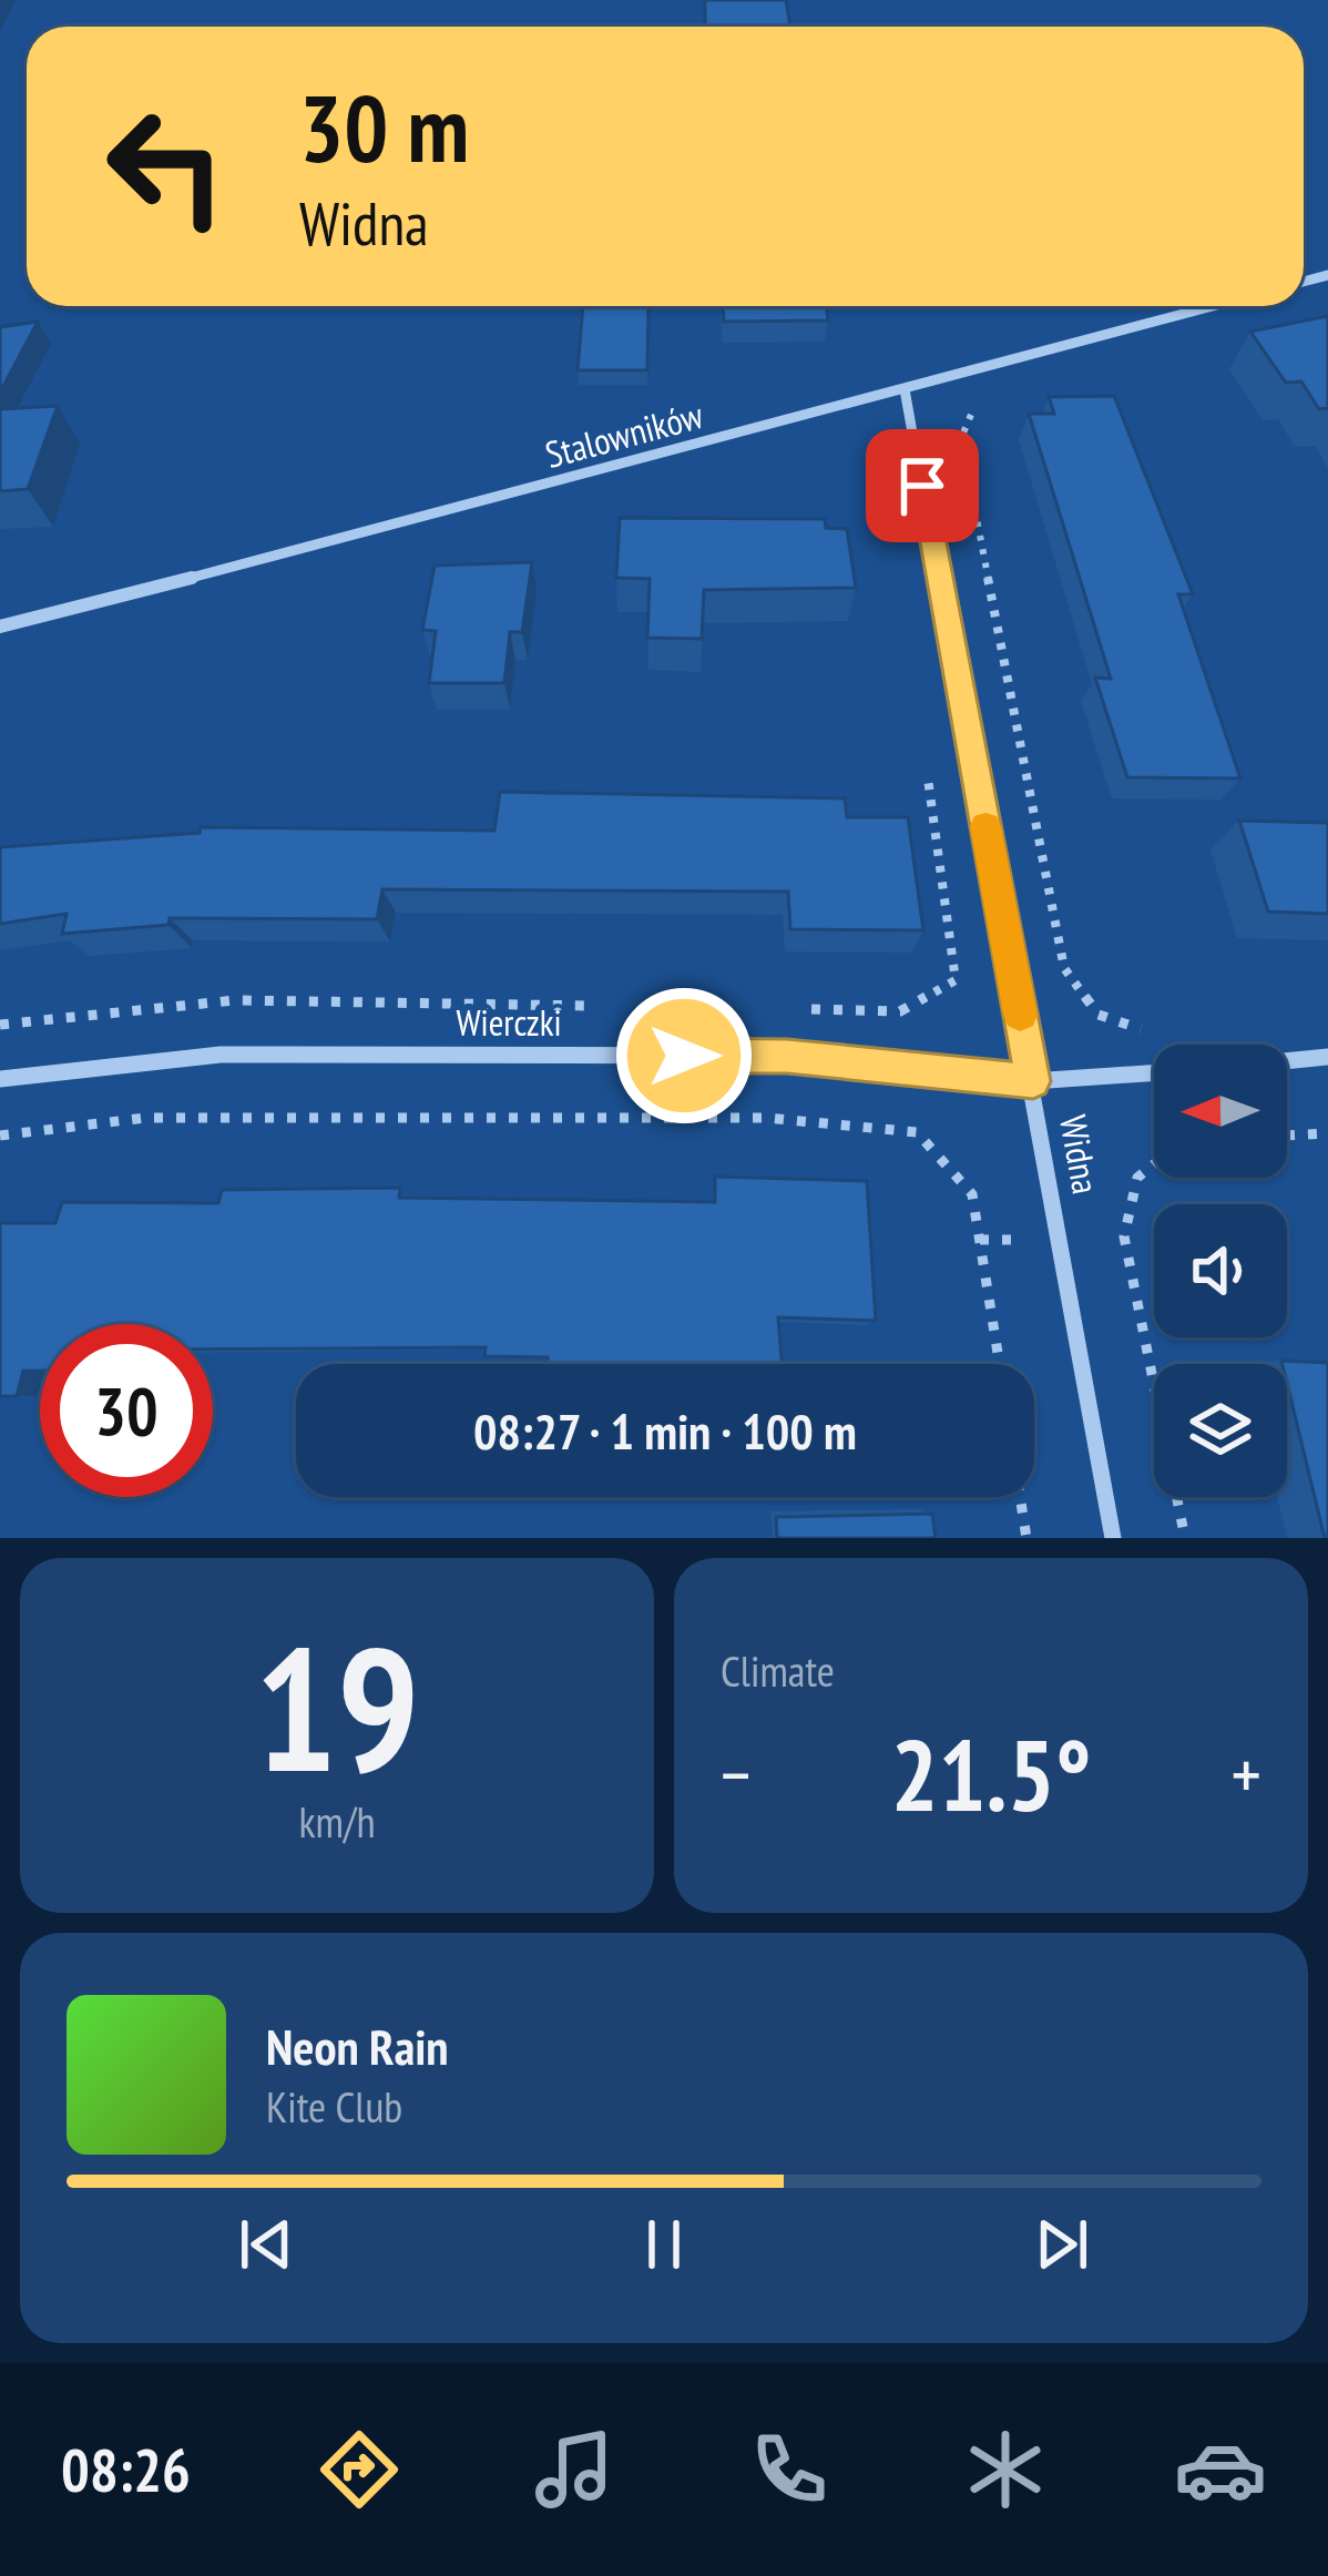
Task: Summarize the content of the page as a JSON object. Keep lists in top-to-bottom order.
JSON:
{
  "streets": {
    "street": ["Stalowników", "Wierczki", "Widna"]
  },
  "crossings": [
    ["Stalowników", "Widna"],
    ["Wierczki", "Widna"]
  ],
  "north": "left",
  "page": {
    "turn": ["30 m", "Widna"],
    "limit": "30",
    "trip": "08:27 · 1 min · 100 m",
    "tile": [
      ["19", "km/h"],
      "Climate"
    ],
    "heat": ["−", "21.5°", "+"],
    "song": ["Neon Rain", "Kite Club"],
    "tabs": "08:26"
  }
}
